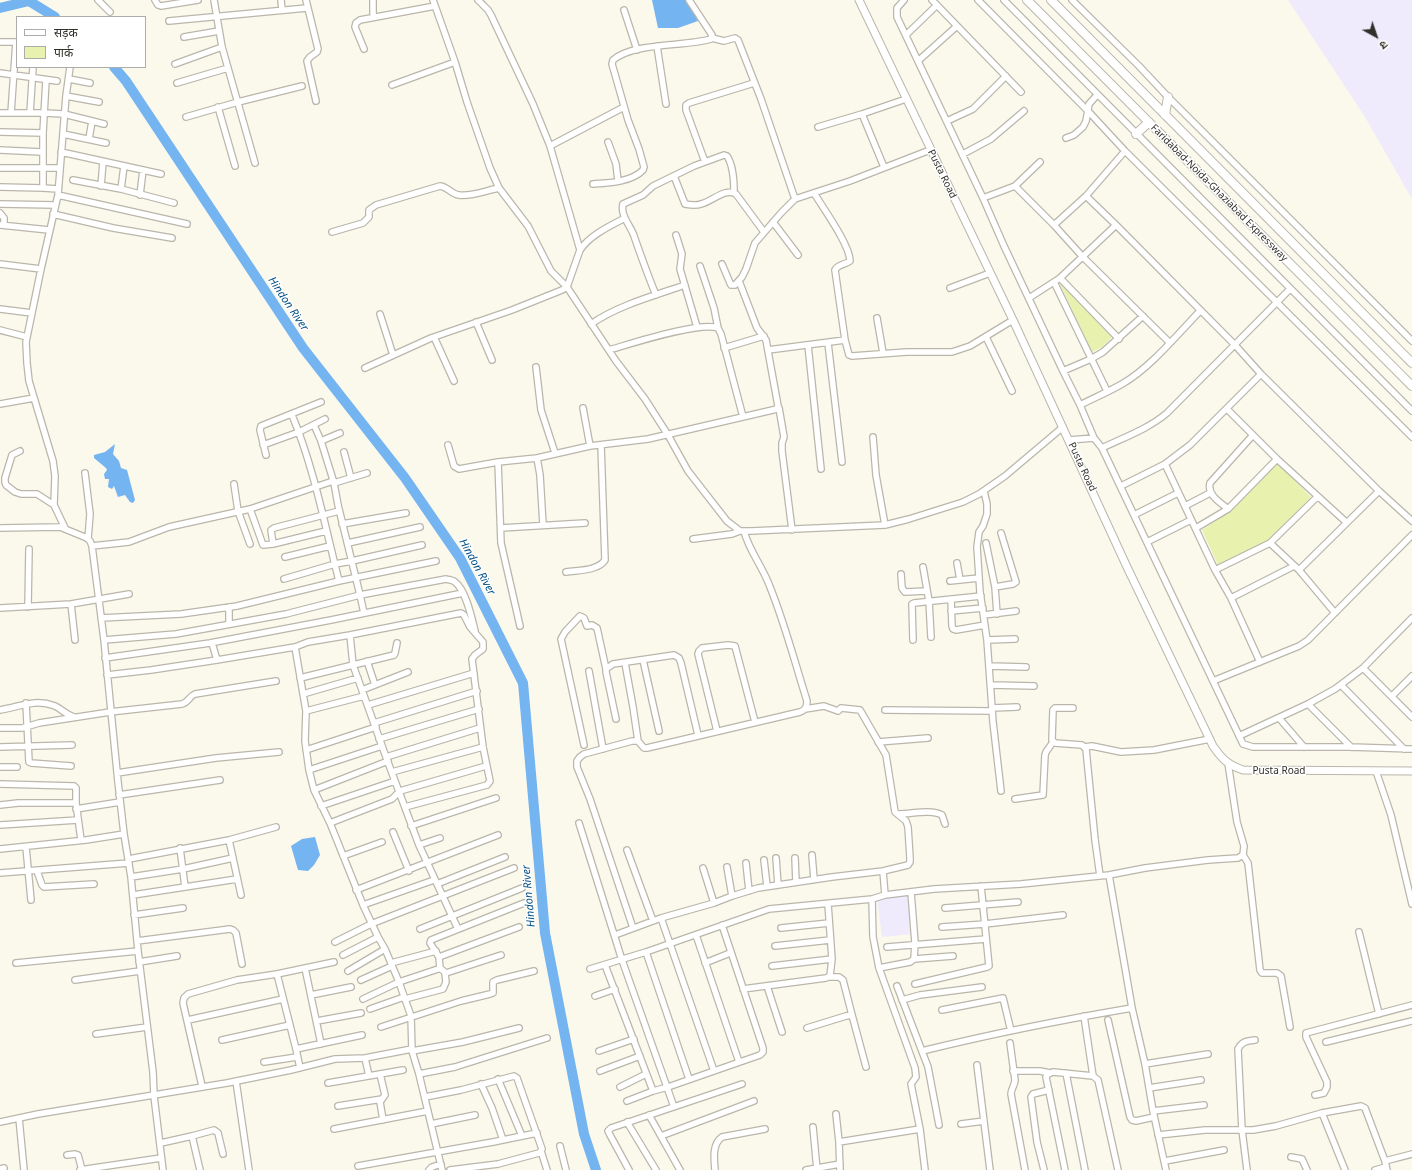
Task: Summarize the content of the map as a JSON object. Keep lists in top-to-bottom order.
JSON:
{
  "streets": {
    "main road": ["Faridabad-Noida-Ghaziabad Expressway"],
    "street": ["Pusta Road"]
  },
  "water": ["Hindon River"],
  "legend": ["सड़क", "पार्क"],
  "north": "bottom right"
}
